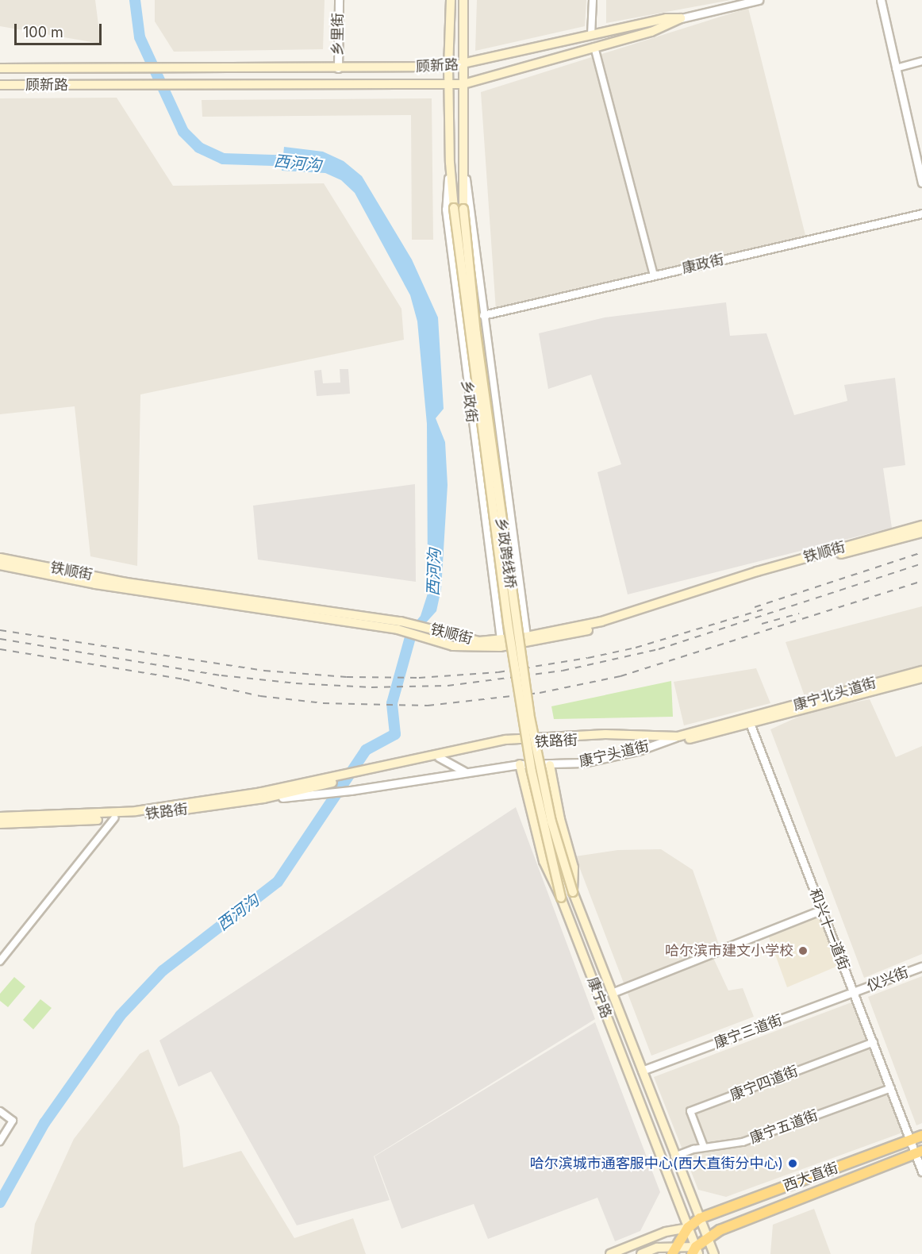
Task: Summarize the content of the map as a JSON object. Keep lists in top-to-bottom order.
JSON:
{
  "streets": {
    "highway": ["西大直街"],
    "main road": [
      "顾新路",
      "乡政街",
      "铁顺街",
      "乡政跨线桥",
      "康宁北头道街",
      "铁路街",
      "康宁路"
    ],
    "street": [
      "乡里街",
      "康政街",
      "康宁头道街",
      "和兴十一道街",
      "仪兴街",
      "康宁三道街",
      "康宁四道街",
      "康宁五道街"
    ]
  },
  "crossings": [
    ["乡里街", "顾新路"],
    ["顾新路", "乡政街"],
    ["康政街", "乡政街"],
    ["乡政街", "铁顺街"],
    ["乡政街", "乡政跨线桥"],
    ["乡政街", "康宁路"],
    ["乡政跨线桥", "康宁路"],
    ["康宁北头道街", "铁路街"],
    ["康宁北头道街", "和兴十一道街"],
    ["铁路街", "康宁头道街"],
    ["铁路街", "和兴十一道街"],
    ["康宁头道街", "康宁路"],
    ["和兴十一道街", "仪兴街"],
    ["和兴十一道街", "康宁三道街"],
    ["和兴十一道街", "康宁四道街"],
    ["和兴十一道街", "康宁五道街"],
    ["和兴十一道街", "西大直街"],
    ["仪兴街", "康宁三道街"],
    ["康宁路", "康宁三道街"],
    ["康宁路", "康宁五道街"],
    ["康宁路", "西大直街"],
    ["康宁四道街", "康宁五道街"]
  ],
  "water": ["西河沟"],
  "places": ["哈尔滨市建文小学校", "哈尔滨城市通客服中心(西大直街分中心)"],
  "scale_bar": "100 m"
}
